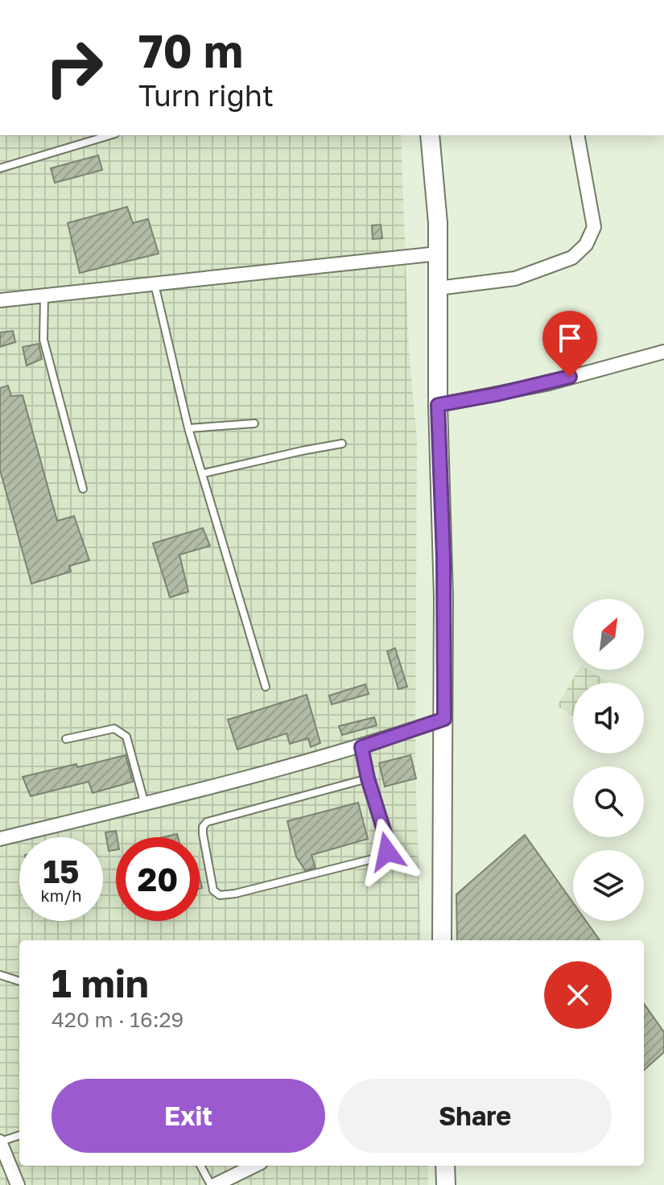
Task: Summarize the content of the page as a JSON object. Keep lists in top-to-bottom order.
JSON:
{
  "north": "top right",
  "page": {
    "turn": ["70 m", "Turn right"],
    "speed": "15 km/h",
    "limit": "20",
    "heading": ["1 min", "420 m · 16:29"],
    "buttons": ["Exit", "Share"]
  }
}
